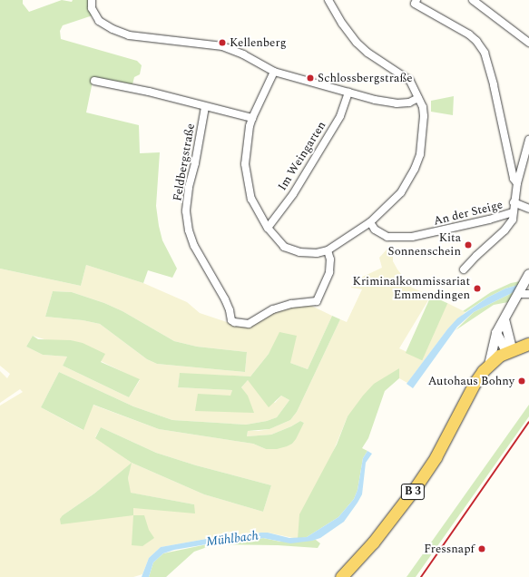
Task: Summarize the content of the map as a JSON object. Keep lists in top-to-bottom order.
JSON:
{
  "streets": {
    "main road": ["B 3"],
    "street": ["Im Weingarten", "Feldbergstraße", "An der Steige"]
  },
  "water": ["Mühlbach"],
  "places": [
    "Kellenberg",
    "Schlossbergstraße",
    "Kita Sonnenschein",
    "Kriminalkommissariat Emmendingen",
    "Autohaus Bohny",
    "Fressnapf"
  ]
}
